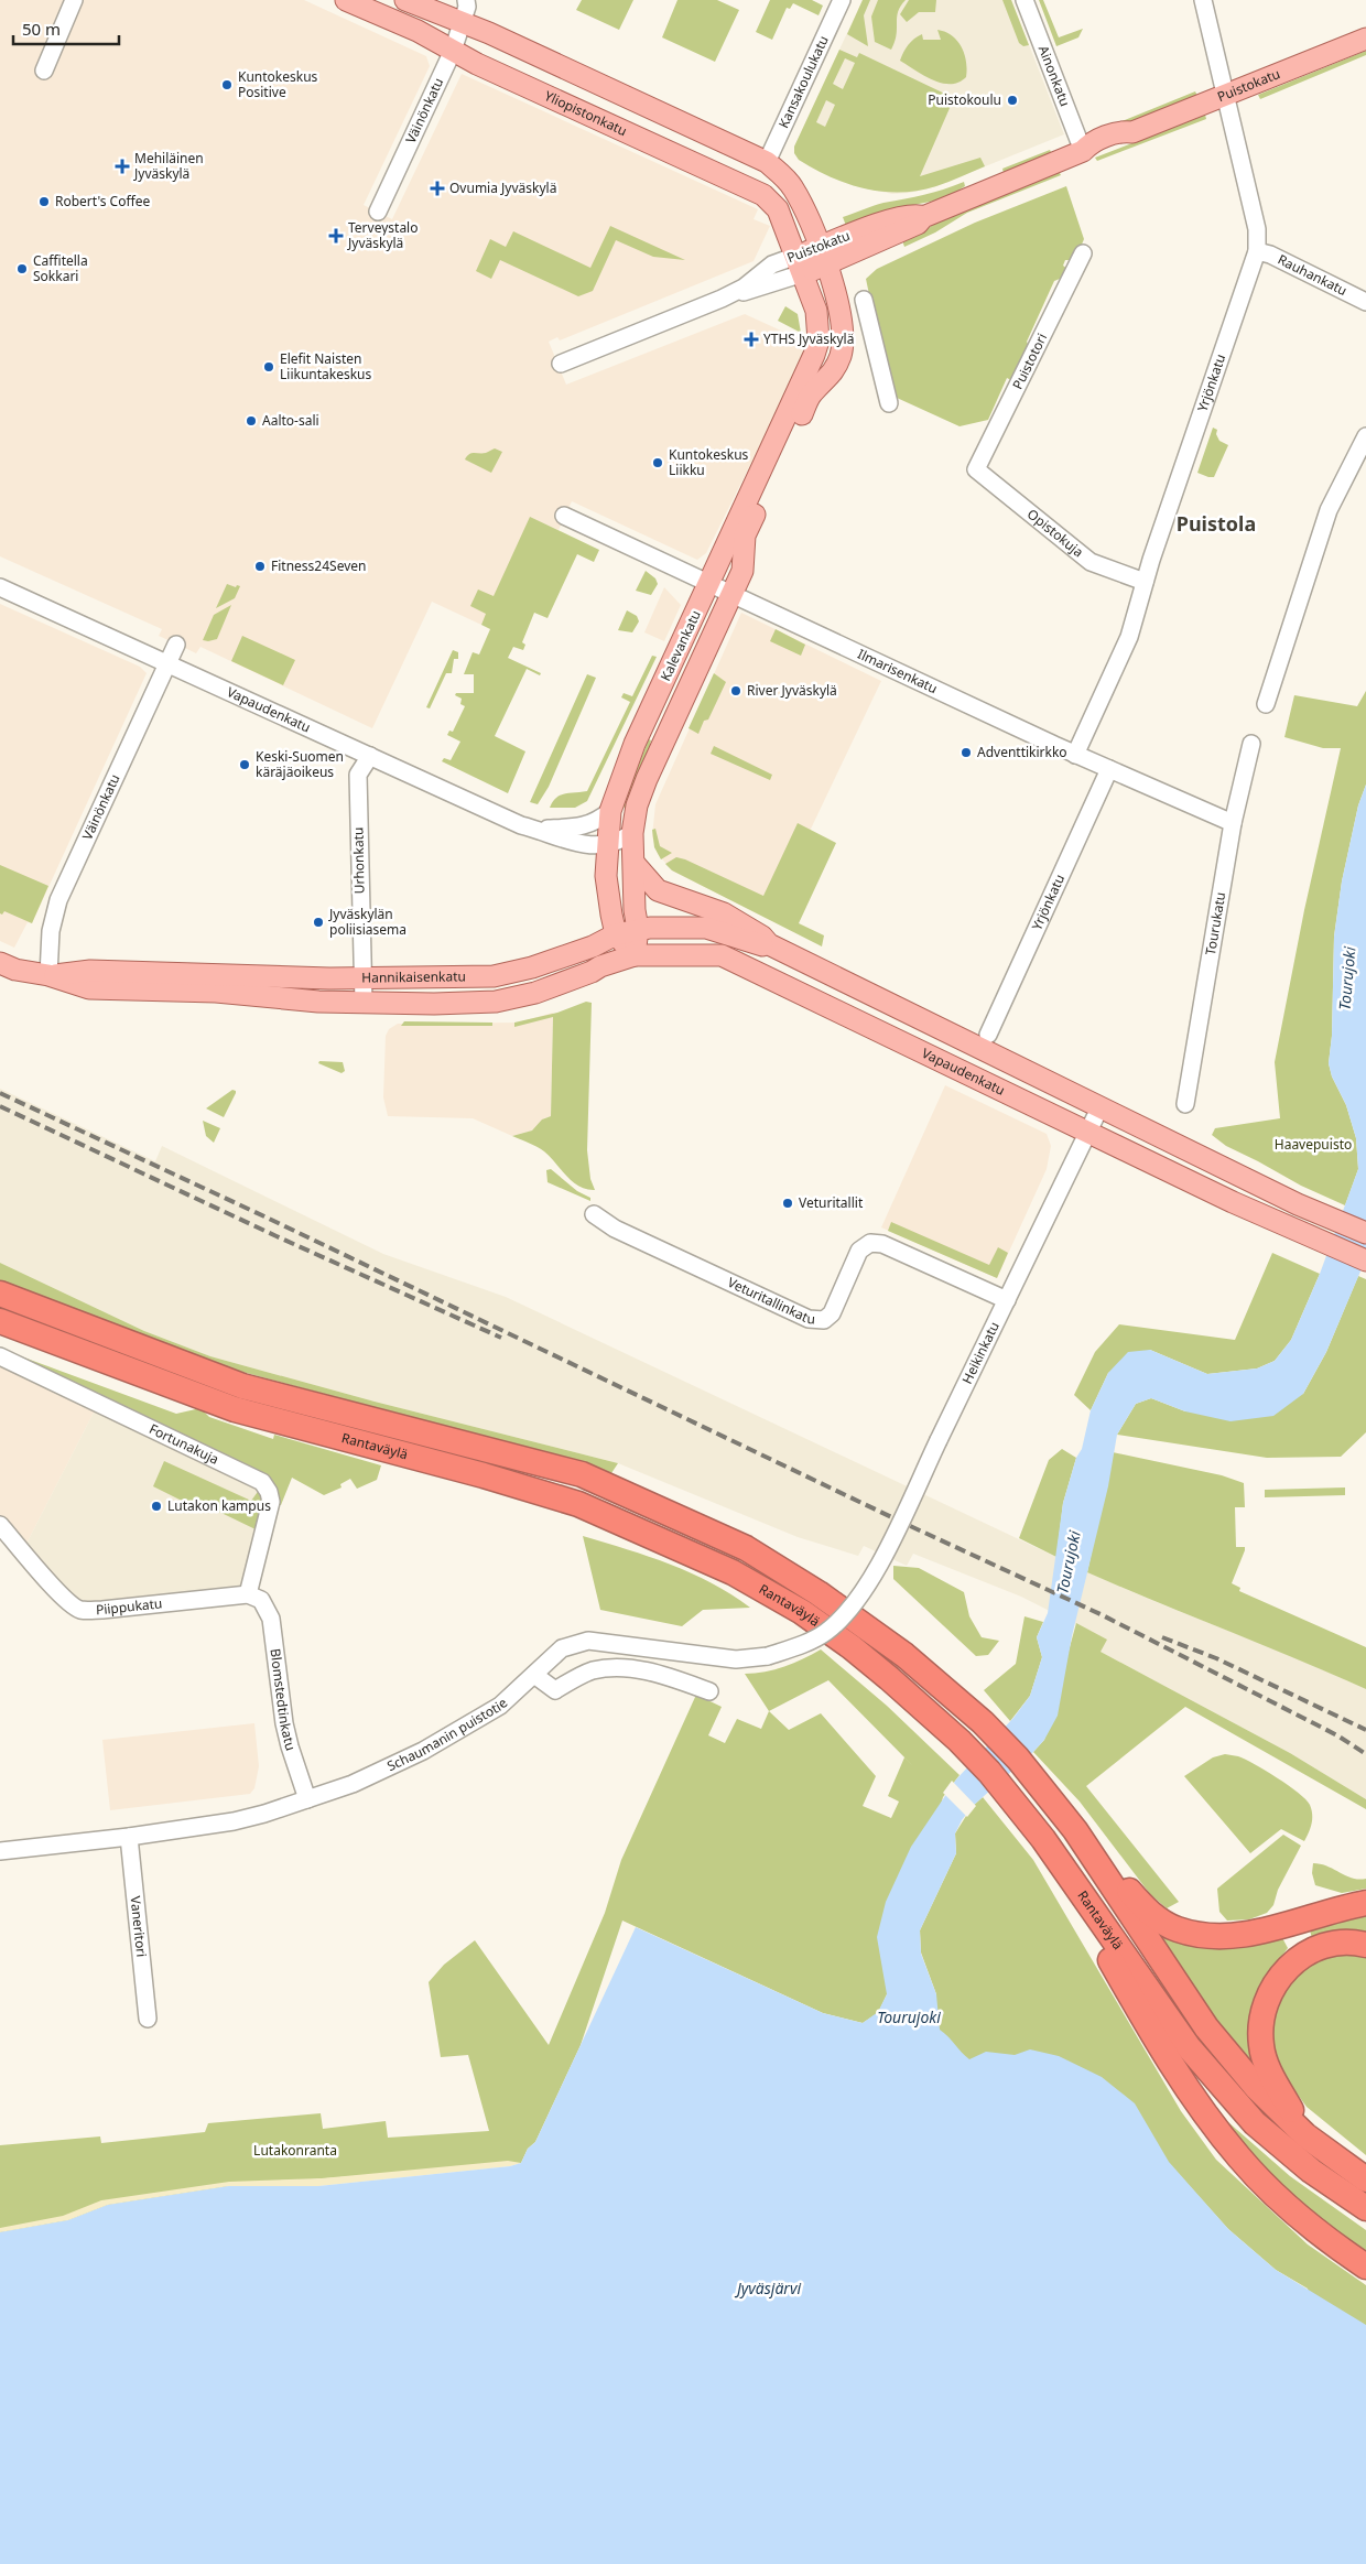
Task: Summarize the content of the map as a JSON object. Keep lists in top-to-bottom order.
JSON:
{
  "streets": {
    "highway": ["Rantaväylä"],
    "main road": [
      "Puistokatu",
      "Yliopistonkatu",
      "Kalevankatu",
      "Vapaudenkatu",
      "Hannikaisenkatu"
    ],
    "street": [
      "Ainonkatu",
      "Kansakoulukatu",
      "Väinönkatu",
      "Rauhankatu",
      "Puistotori",
      "Yrjönkatu",
      "Opistokuja",
      "Ilmarisenkatu",
      "Urhonkatu",
      "Tourukatu",
      "Veturitallinkatu",
      "Heikinkatu",
      "Fortunakuja",
      "Piippukatu",
      "Blomstedtinkatu",
      "Schaumanin puistotie",
      "Vaneritori"
    ]
  },
  "crossings": [
    ["Ainonkatu", "Puistokatu"],
    ["Puistokatu", "Yliopistonkatu"],
    ["Puistokatu", "Yrjönkatu"],
    ["Puistokatu", "Kalevankatu"],
    ["Väinönkatu", "Yliopistonkatu"],
    ["Väinönkatu", "Vapaudenkatu"],
    ["Väinönkatu", "Hannikaisenkatu"],
    ["Yliopistonkatu", "Kalevankatu"],
    ["Rauhankatu", "Yrjönkatu"],
    ["Puistotori", "Opistokuja"],
    ["Yrjönkatu", "Opistokuja"],
    ["Yrjönkatu", "Ilmarisenkatu"],
    ["Kalevankatu", "Ilmarisenkatu"],
    ["Kalevankatu", "Vapaudenkatu"],
    ["Kalevankatu", "Hannikaisenkatu"],
    ["Ilmarisenkatu", "Tourukatu"],
    ["Vapaudenkatu", "Urhonkatu"],
    ["Vapaudenkatu", "Hannikaisenkatu"],
    ["Vapaudenkatu", "Heikinkatu"],
    ["Urhonkatu", "Hannikaisenkatu"],
    ["Veturitallinkatu", "Heikinkatu"],
    ["Heikinkatu", "Schaumanin puistotie"],
    ["Fortunakuja", "Piippukatu"],
    ["Fortunakuja", "Blomstedtinkatu"],
    ["Piippukatu", "Blomstedtinkatu"],
    ["Blomstedtinkatu", "Schaumanin puistotie"],
    ["Schaumanin puistotie", "Vaneritori"]
  ],
  "districts": ["Puistola"],
  "water": ["Tourujoki", "Jyväsjärvi"],
  "parks": ["Haavepuisto", "Lutakonranta"],
  "places": {
    "other": [
      "Kuntokeskus Positive",
      "Puistokoulu",
      "Robert's Coffee",
      "Caffitella Sokkari",
      "Elefit Naisten Liikuntakeskus",
      "Aalto-sali",
      "Kuntokeskus Liikku",
      "Fitness24Seven",
      "River Jyväskylä",
      "Adventtikirkko",
      "Keski-Suomen käräjäoikeus",
      "Jyväskylän poliisiasema",
      "Veturitallit",
      "Lutakon kampus"
    ],
    "health": [
      "Mehiläinen Jyväskylä",
      "Ovumia Jyväskylä",
      "Terveystalo Jyväskylä",
      "YTHS Jyväskylä"
    ]
  },
  "scale_bar": "50 m"
}
